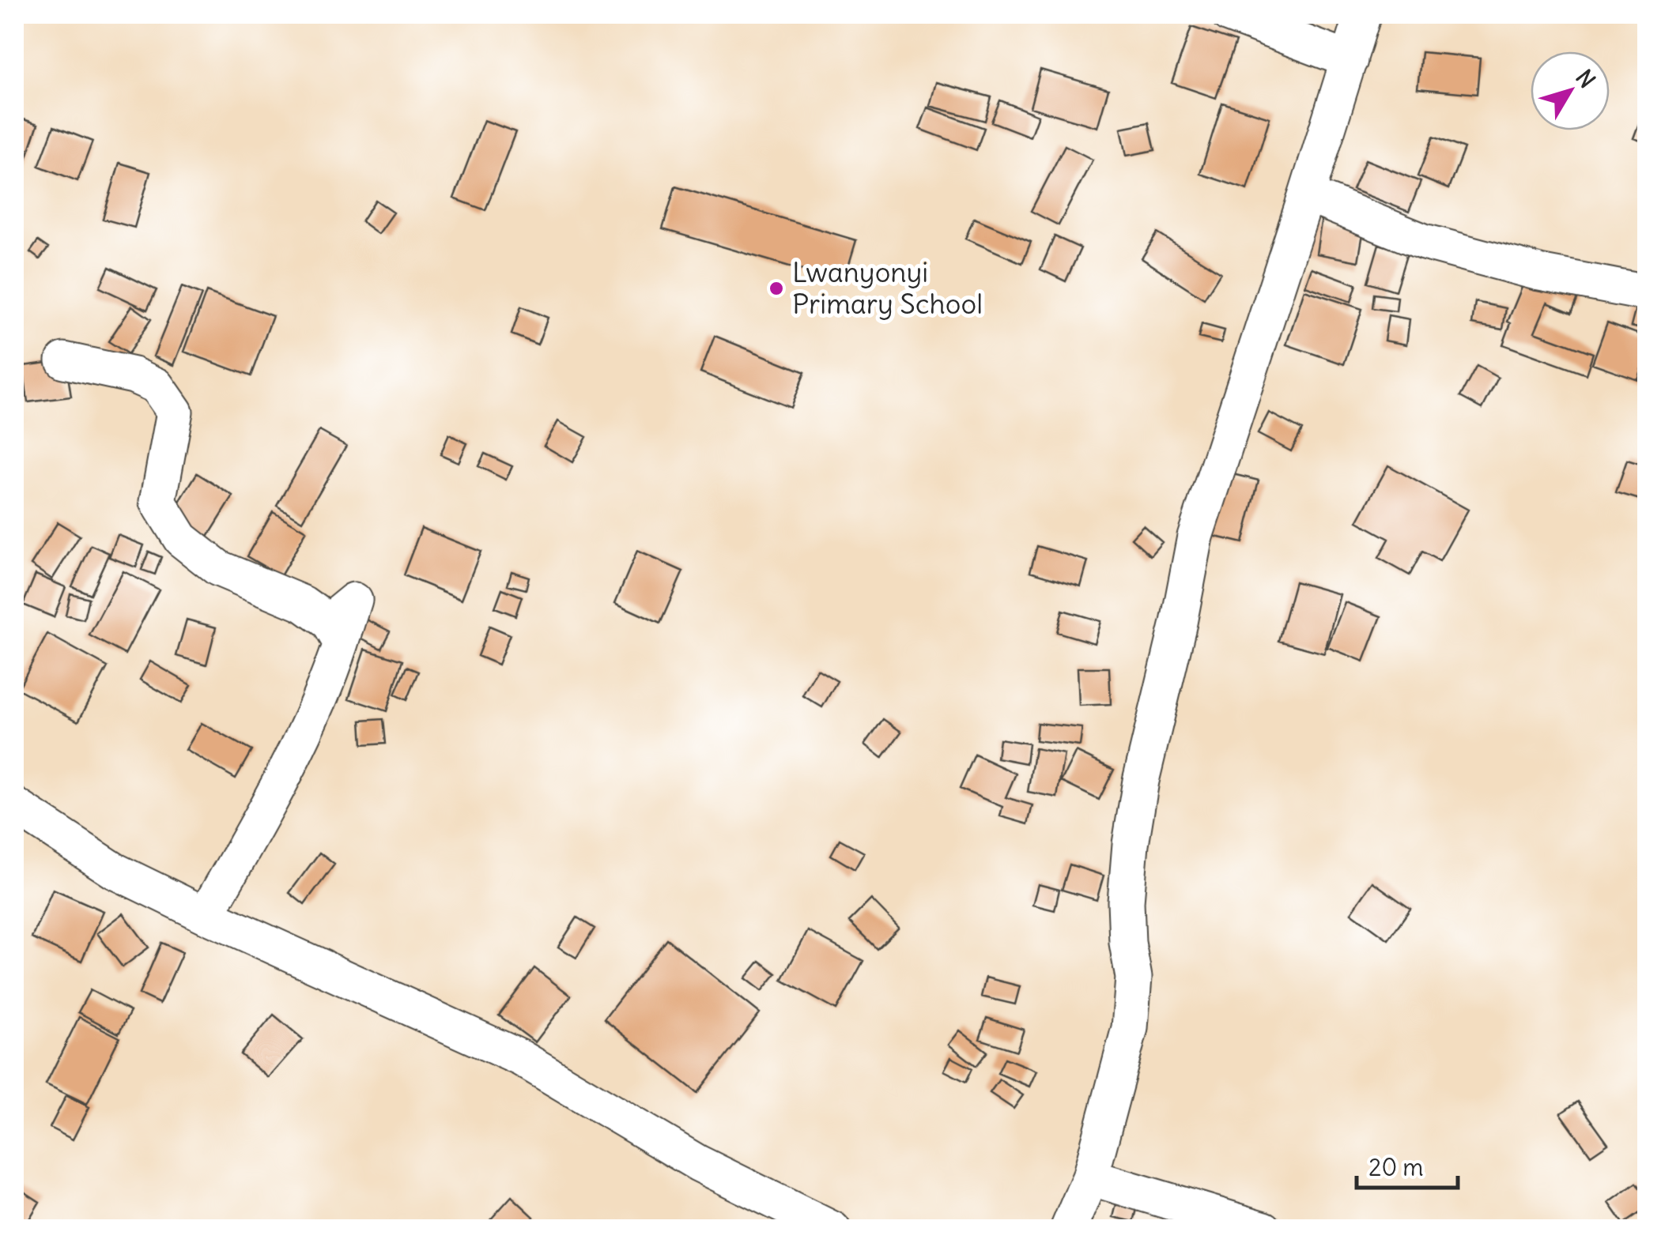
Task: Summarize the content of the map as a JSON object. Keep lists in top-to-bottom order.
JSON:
{
  "places": ["Lwanyonyi Primary School"],
  "scale_bar": "20 m",
  "north": "top right"
}
